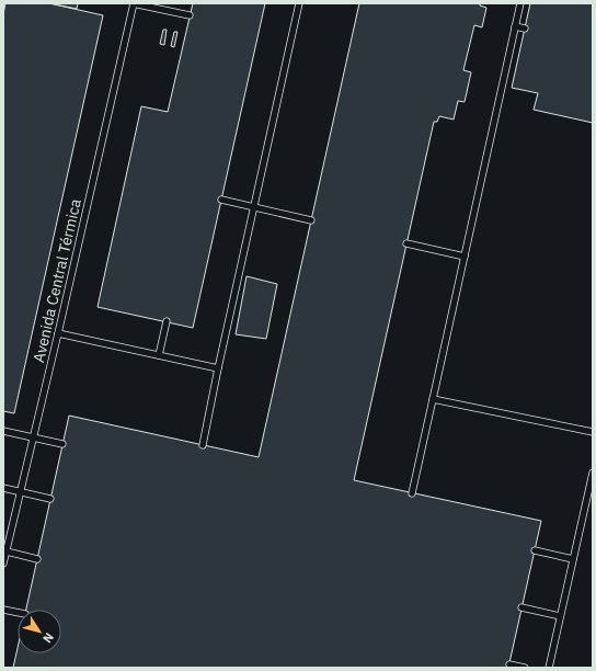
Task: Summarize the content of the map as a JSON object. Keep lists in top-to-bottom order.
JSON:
{
  "streets": {
    "lane": ["Avenida Central Térmica"]
  },
  "north": "bottom right"
}
